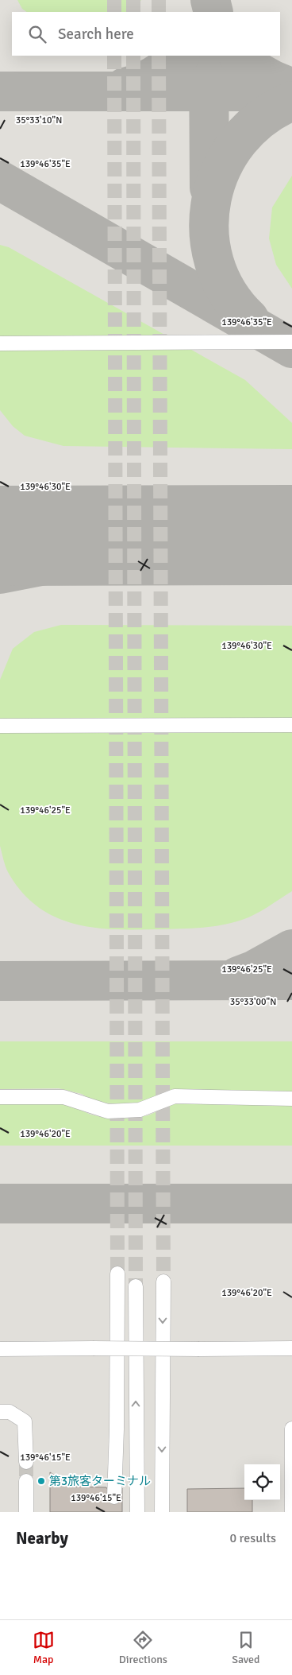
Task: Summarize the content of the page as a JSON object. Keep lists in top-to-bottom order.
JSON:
{
  "places": ["第3旅客ターミナル"],
  "page": {
    "search": "Search here",
    "heading": ["Nearby", "0 results"],
    "nav": ["Map", "Directions", "Saved"]
  },
  "coordinates": [
    "35°33'10\"N",
    "139°46'35\"E",
    "139°46'30\"E",
    "139°46'25\"E",
    "35°33'00\"N",
    "139°46'20\"E",
    "139°46'15\"E"
  ]
}
